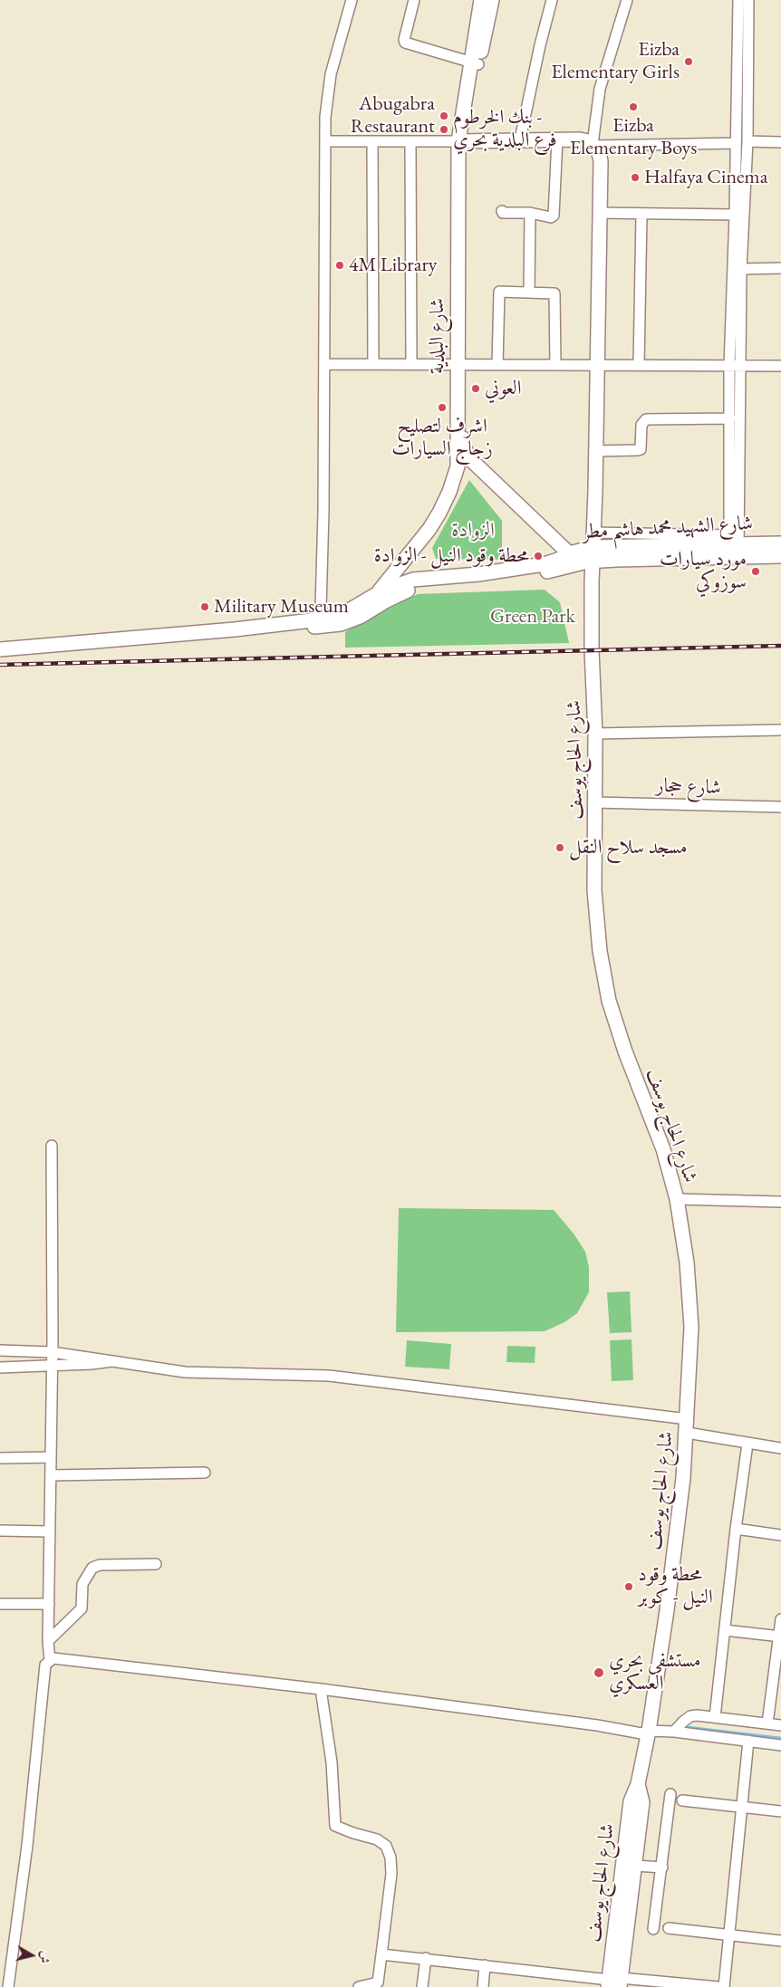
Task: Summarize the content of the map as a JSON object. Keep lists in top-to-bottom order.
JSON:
{
  "streets": {
    "main road": ["شارع البلدية", "شارع الشهيد محمد هاشم مطر", "شارع الحاج يوسف"],
    "street": ["شارع حجار"]
  },
  "crossings": [
    ["شارع البلدية", "شارع الشهيد محمد هاشم مطر"],
    ["شارع الشهيد محمد هاشم مطر", "شارع الحاج يوسف"],
    ["شارع الحاج يوسف", "شارع حجار"]
  ],
  "parks": ["الزوادة", "Green Park"],
  "places": [
    "Eizba Elementary Girls",
    "Eizba Elementary Boys",
    "Abugabra Restaurant",
    "بنك الخرطوم - فرع البلدية بحري",
    "Halfaya Cinema",
    "4M Library",
    "العوني",
    "اشرف لتصليح زجاج السيارات",
    "محطة وقود النيل - الزوادة",
    "مورد سيارات سوزوكي",
    "Military Museum",
    "مسجد سلاح النقل",
    "محطة وقود النيل - كوبر",
    "مستشفى بحري العسكري"
  ],
  "north": "right"
}
